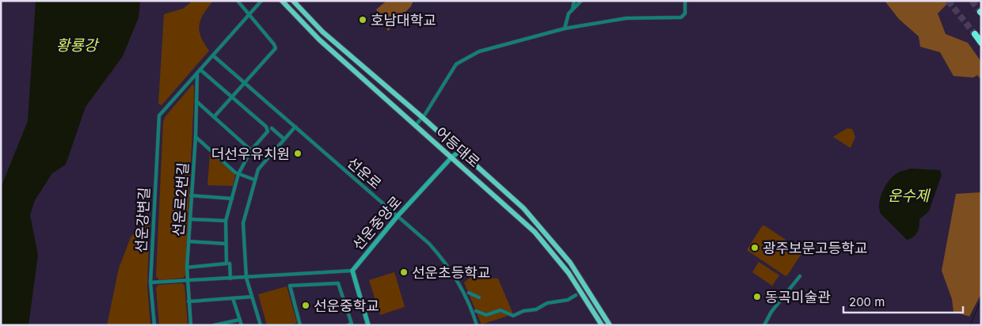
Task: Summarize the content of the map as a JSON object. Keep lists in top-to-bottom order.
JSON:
{
  "streets": {
    "main road": ["어등대로"],
    "street": [
      "선운로",
      "선운로2번길",
      "선운강변길",
      "선운중앙로"
    ]
  },
  "crossings": [
    ["어등대로", "선운중앙로"],
    ["선운로", "선운중앙로"],
    ["선운로2번길", "선운강변길"]
  ],
  "water": ["황룡강", "운수제"],
  "places": [
    "호남대학교",
    "더선우유치원",
    "광주보문고등학교",
    "선운초등학교",
    "동곡미술관",
    "선운중학교"
  ],
  "scale_bar": "200 m"
}
